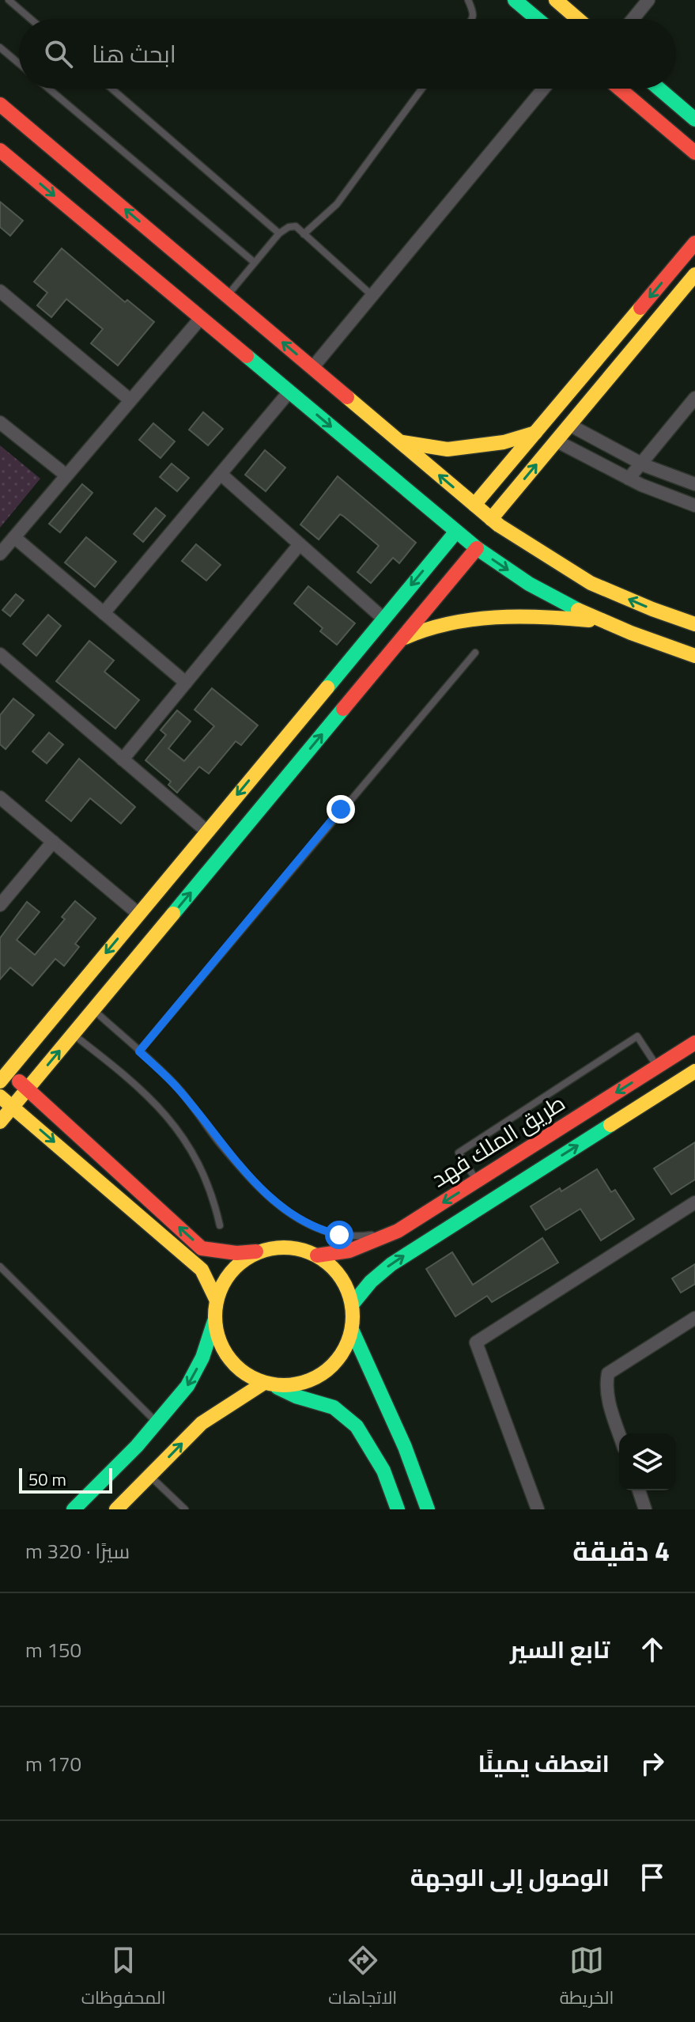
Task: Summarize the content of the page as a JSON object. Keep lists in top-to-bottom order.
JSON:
{
  "streets": {
    "street": ["طريق الملك فهد"]
  },
  "scale_bar": "50 m",
  "page": {
    "search": "ابحث هنا",
    "scale": "50 m",
    "heading": ["4 دقيقة", "سيرًا · 320 m"],
    "list": [
      ["تابع السير", "150 m"],
      ["انعطف يمينًا", "170 m"],
      "الوصول إلى الوجهة"
    ],
    "nav": ["الخريطة", "الاتجاهات", "المحفوظات"]
  }
}
